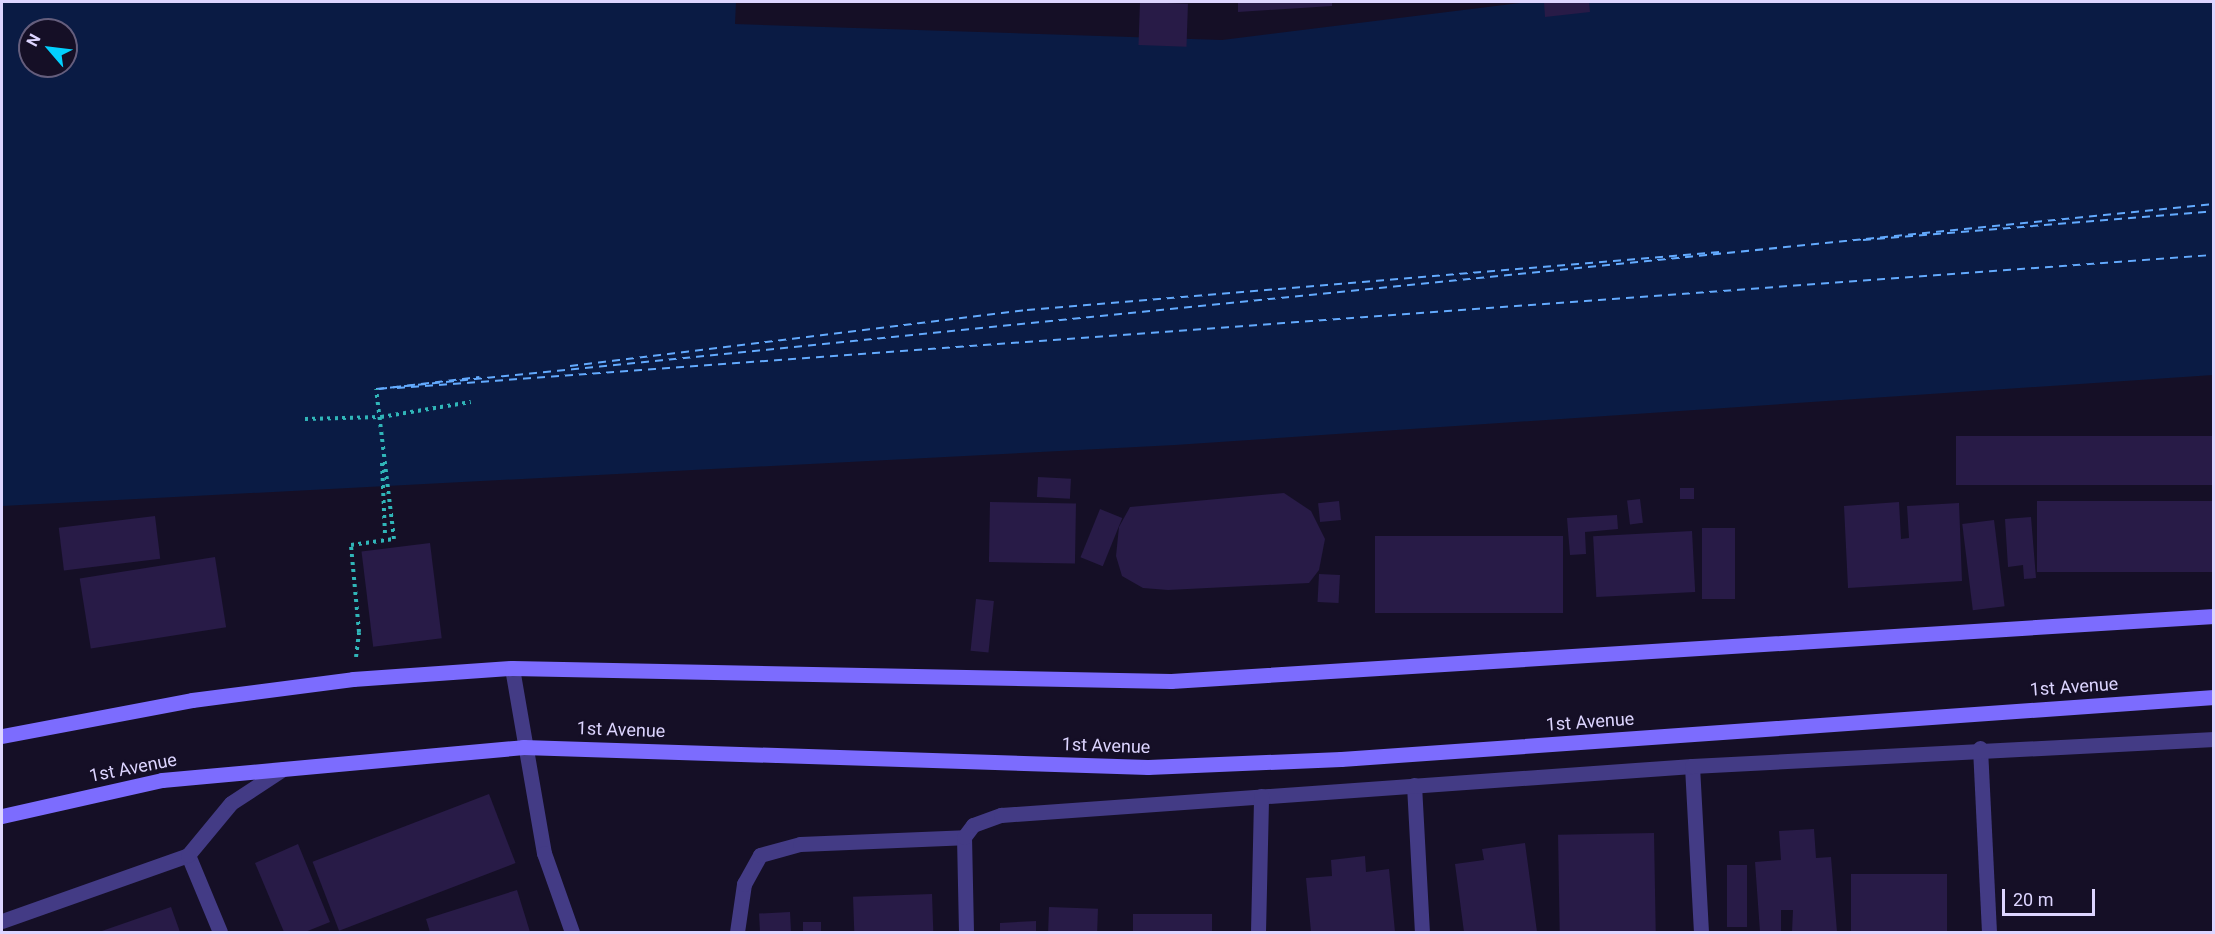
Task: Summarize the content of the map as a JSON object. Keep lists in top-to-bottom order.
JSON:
{
  "streets": {
    "main road": ["1st Avenue"]
  },
  "scale_bar": "20 m",
  "north": "top left"
}
